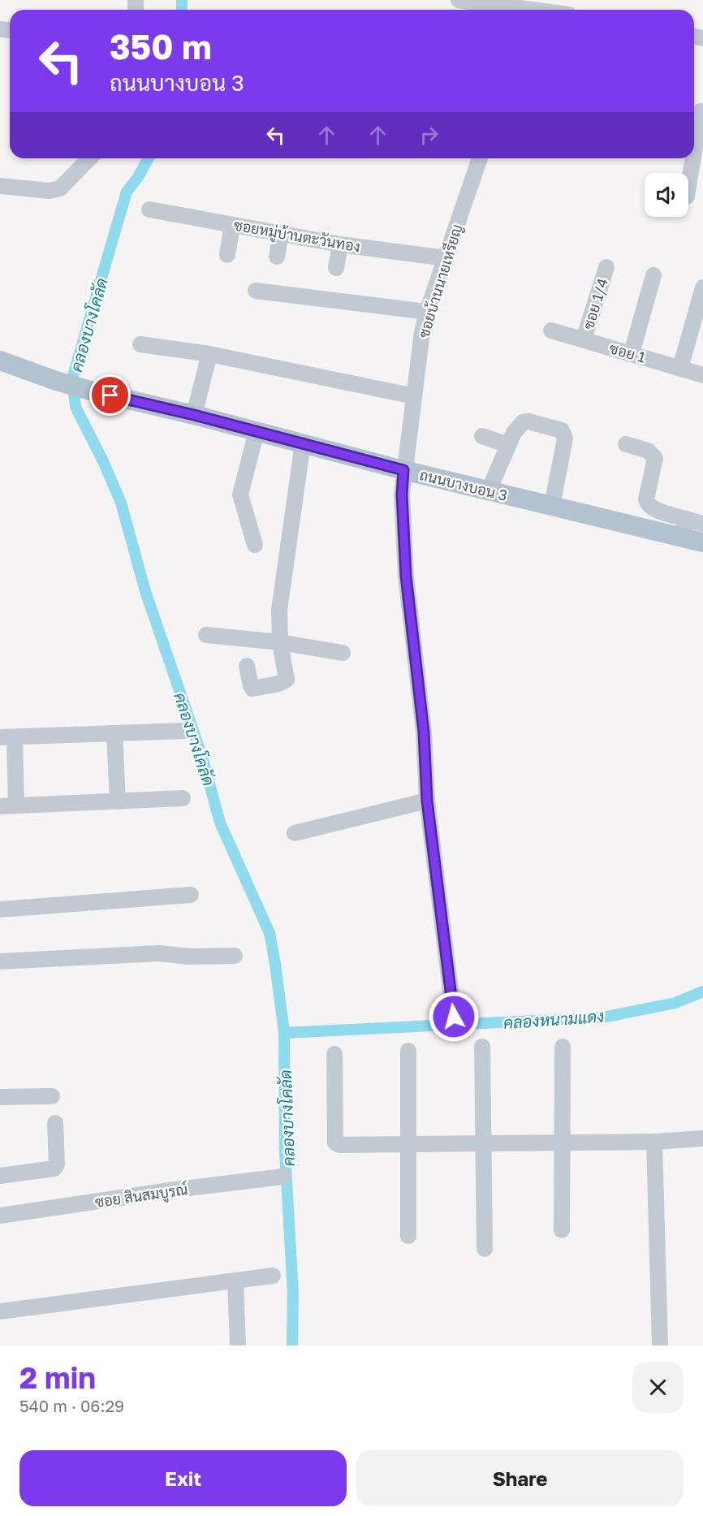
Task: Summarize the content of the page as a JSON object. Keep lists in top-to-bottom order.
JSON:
{
  "streets": {
    "main road": ["ถนนบางบอน 3"],
    "street": [
      "ซอยหมู่บ้านตะวันทอง",
      "ซอยบ้านนายเหรียญ",
      "ซอย 1/4",
      "ซอย 1",
      "ซอย สินสมบูรณ์"
    ]
  },
  "crossings": [
    ["ซอยหมู่บ้านตะวันทอง", "ซอยบ้านนายเหรียญ"],
    ["ซอยบ้านนายเหรียญ", "ถนนบางบอน 3"],
    ["ซอย 1/4", "ซอย 1"]
  ],
  "water": ["คลองบางโคลัด", "คลองหนามแดง"],
  "page": {
    "turn": ["350 m", "ถนนบางบอน 3"],
    "heading": ["2 min", "540 m · 06:29"],
    "buttons": ["Exit", "Share"]
  }
}
